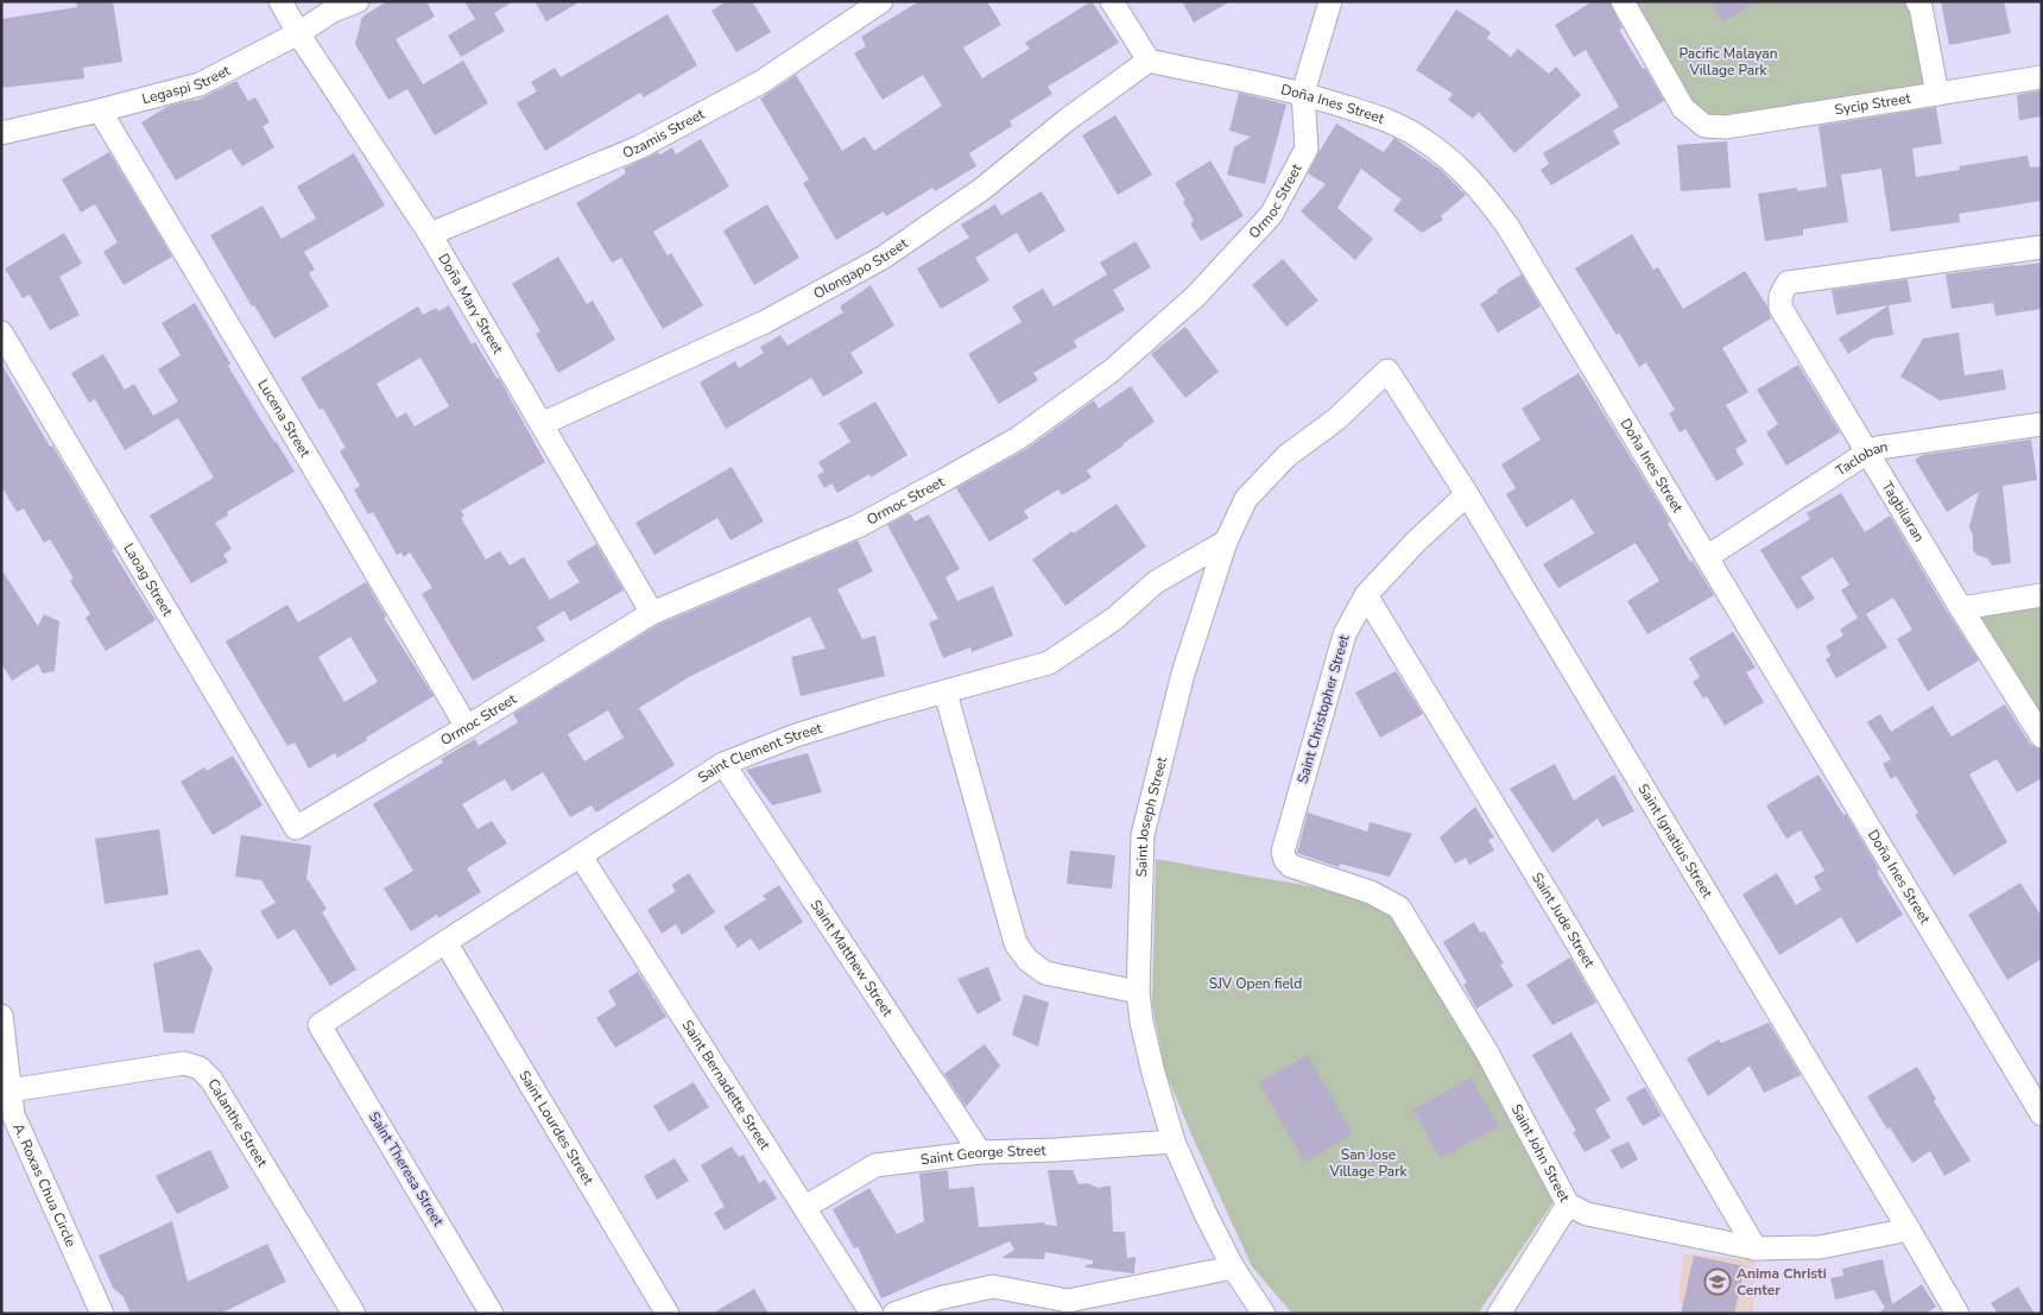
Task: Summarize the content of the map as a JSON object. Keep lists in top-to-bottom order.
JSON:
{
  "streets": {
    "street": [
      "Legaspi Street",
      "Doña Ines Street",
      "Sycip Street",
      "Ozamis Street",
      "Ormoc Street",
      "Olongapo Street",
      "Doña Mary Street",
      "Lucena Street",
      "Tacloban",
      "Tagbilaran",
      "Laoag Street",
      "Saint Christopher Street",
      "Saint Clement Street",
      "Saint Joseph Street",
      "Saint Ignatius Street",
      "Saint Jude Street",
      "Saint Matthew Street",
      "Saint Bernadette Street",
      "Calanthe Street",
      "Saint Lourdes Street",
      "Saint John Street",
      "Saint George Street",
      "Saint Theresa Street",
      "A. Roxas Chua Circle"
    ]
  },
  "crossings": [
    ["Legaspi Street", "Doña Mary Street"],
    ["Legaspi Street", "Lucena Street"],
    ["Doña Ines Street", "Ormoc Street"],
    ["Doña Ines Street", "Olongapo Street"],
    ["Doña Ines Street", "Tacloban"],
    ["Ozamis Street", "Doña Mary Street"],
    ["Ormoc Street", "Doña Mary Street"],
    ["Ormoc Street", "Lucena Street"],
    ["Ormoc Street", "Laoag Street"],
    ["Olongapo Street", "Doña Mary Street"],
    ["Tacloban", "Tagbilaran"],
    ["Saint Christopher Street", "Saint Ignatius Street"],
    ["Saint Christopher Street", "Saint Jude Street"],
    ["Saint Christopher Street", "Saint John Street"],
    ["Saint Clement Street", "Saint Joseph Street"],
    ["Saint Clement Street", "Saint Matthew Street"],
    ["Saint Clement Street", "Saint Bernadette Street"],
    ["Saint Clement Street", "Saint Lourdes Street"],
    ["Saint Clement Street", "Saint Theresa Street"],
    ["Saint Joseph Street", "Saint Ignatius Street"],
    ["Saint Joseph Street", "Saint George Street"],
    ["Saint Ignatius Street", "Saint John Street"],
    ["Saint Jude Street", "Saint John Street"],
    ["Saint Matthew Street", "Saint George Street"],
    ["Saint Bernadette Street", "Saint George Street"],
    ["Calanthe Street", "A. Roxas Chua Circle"]
  ],
  "parks": ["Pacific Malayan Village Park", "SJV Open field", "San Jose Village Park"],
  "places": {
    "school or university": ["Anima Christi Center"]
  }
}
